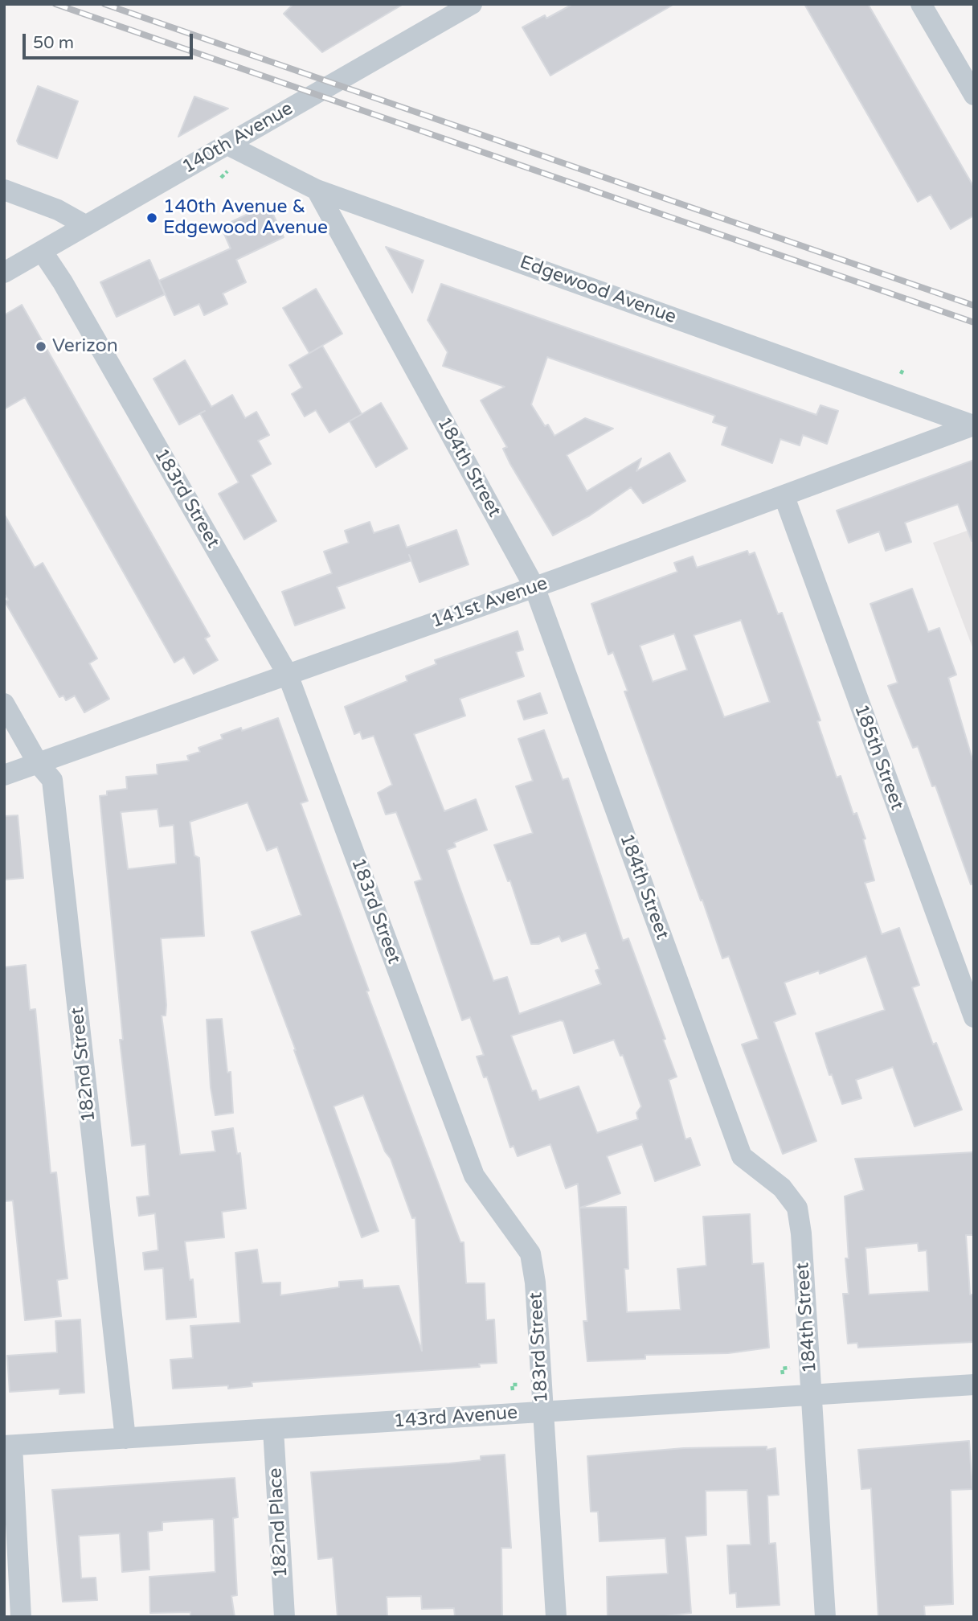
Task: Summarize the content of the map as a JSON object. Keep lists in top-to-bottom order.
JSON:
{
  "streets": {
    "street": [
      "140th Avenue",
      "Edgewood Avenue",
      "184th Street",
      "183rd Street",
      "141st Avenue",
      "185th Street",
      "182nd Street",
      "143rd Avenue",
      "182nd Place"
    ]
  },
  "crossings": [
    ["140th Avenue", "Edgewood Avenue"],
    ["140th Avenue", "183rd Street"],
    ["Edgewood Avenue", "184th Street"],
    ["Edgewood Avenue", "141st Avenue"],
    ["184th Street", "141st Avenue"],
    ["184th Street", "143rd Avenue"],
    ["183rd Street", "141st Avenue"],
    ["183rd Street", "143rd Avenue"],
    ["141st Avenue", "185th Street"],
    ["141st Avenue", "182nd Street"],
    ["182nd Street", "143rd Avenue"],
    ["143rd Avenue", "182nd Place"]
  ],
  "places": ["140th Avenue & Edgewood Avenue", "Verizon"],
  "scale_bar": "50 m"
}
